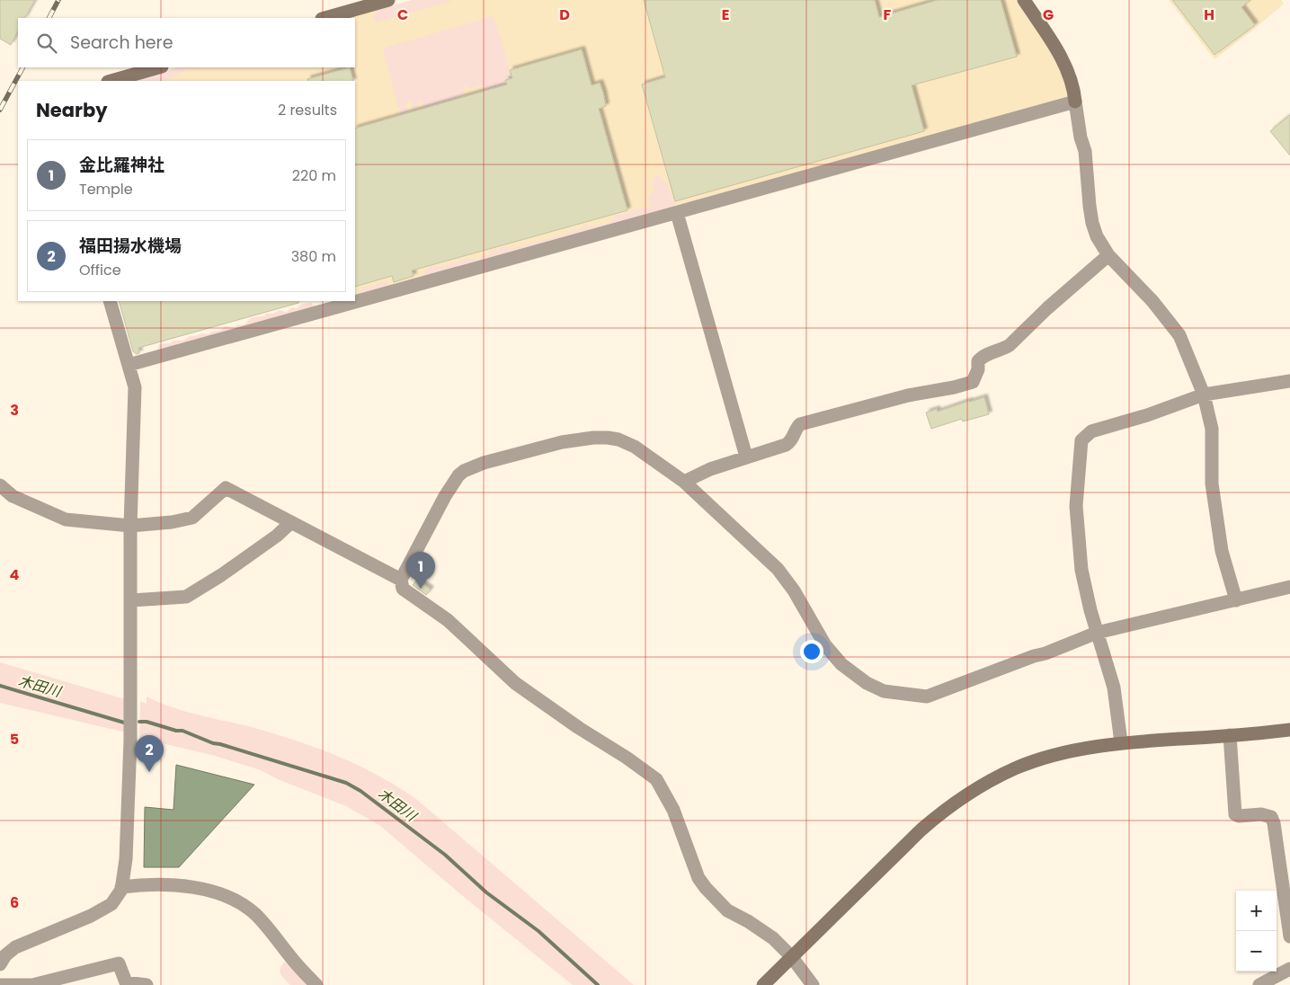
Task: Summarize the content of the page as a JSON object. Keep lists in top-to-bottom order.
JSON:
{
  "water": ["木田川"],
  "page": {
    "search": "Search here",
    "heading": ["Nearby", "2 results"],
    "list": [
      {
        "mark": "1",
        "name": "金比羅神社",
        "note": "Temple",
        "value": "220 m"
      },
      {
        "mark": "2",
        "name": "福田揚水機場",
        "note": "Office",
        "value": "380 m"
      }
    ],
    "pins": ["1", "2"],
    "map_buttons": ["+", "−"]
  },
  "grid": {
    "columns": [
      "C",
      "D",
      "E",
      "F",
      "G",
      "H"
    ],
    "rows": [
      "3",
      "4",
      "5",
      "6"
    ]
  }
}
